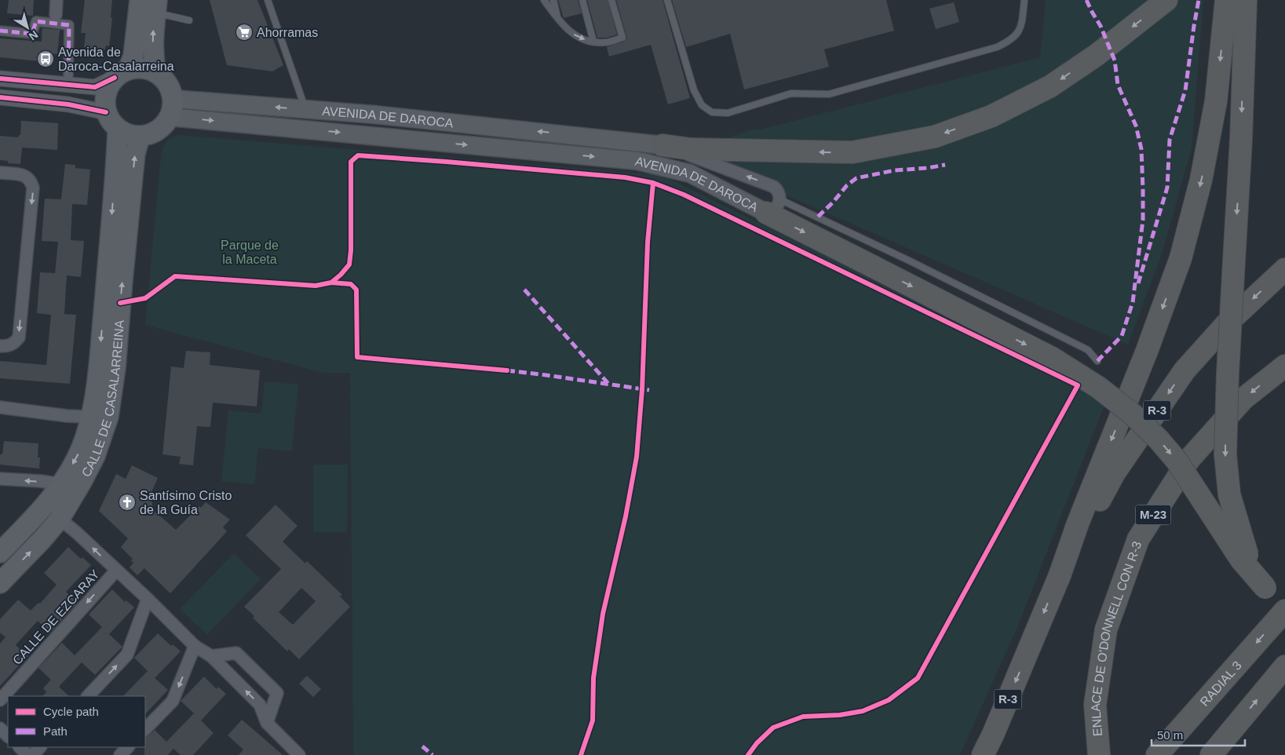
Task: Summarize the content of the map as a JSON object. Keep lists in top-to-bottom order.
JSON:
{
  "streets": {
    "highway": [
      "R-3",
      "M-23",
      "ENLACE DE O'DONNELL CON R-3",
      "RADIAL 3"
    ],
    "main road": ["AVENIDA DE DAROCA", "CALLE DE CASALARREINA"],
    "street": ["CALLE DE EZCARAY"]
  },
  "crossings": [
    ["AVENIDA DE DAROCA", "CALLE DE CASALARREINA"],
    ["CALLE DE CASALARREINA", "CALLE DE EZCARAY"]
  ],
  "parks": ["Parque de la Maceta"],
  "places": {
    "supermarket": ["Ahorramas"],
    "bus stop": ["Avenida de Daroca-Casalarreina"],
    "church": ["Santísimo Cristo de la Guía"]
  },
  "legend": ["Cycle path", "Path"],
  "scale_bar": "50 m",
  "north": "bottom right"
}
